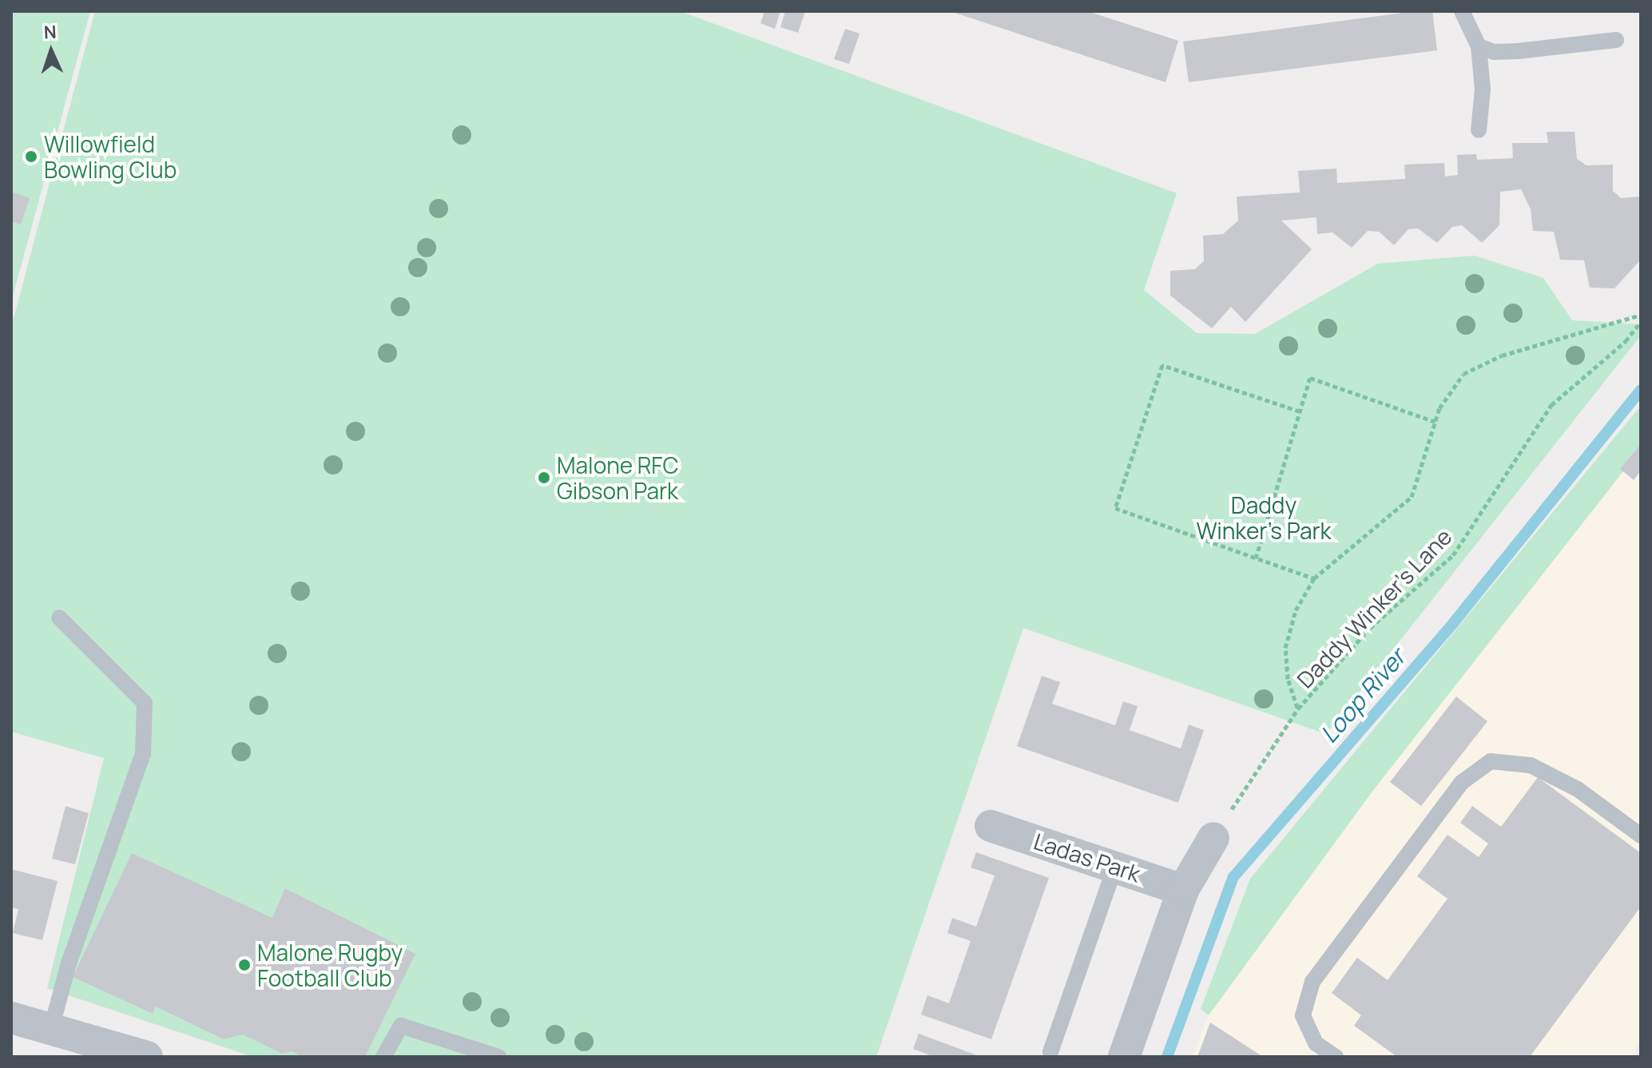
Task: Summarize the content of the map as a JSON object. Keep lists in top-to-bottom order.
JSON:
{
  "streets": {
    "street": ["Ladas Park"],
    "path": ["Daddy Winker's Lane"]
  },
  "water": ["Loop River"],
  "parks": ["Daddy Winker's Park"],
  "places": ["Willowfield Bowling Club", "Malone RFC Gibson Park", "Malone Rugby Football Club"],
  "north": "top"
}
